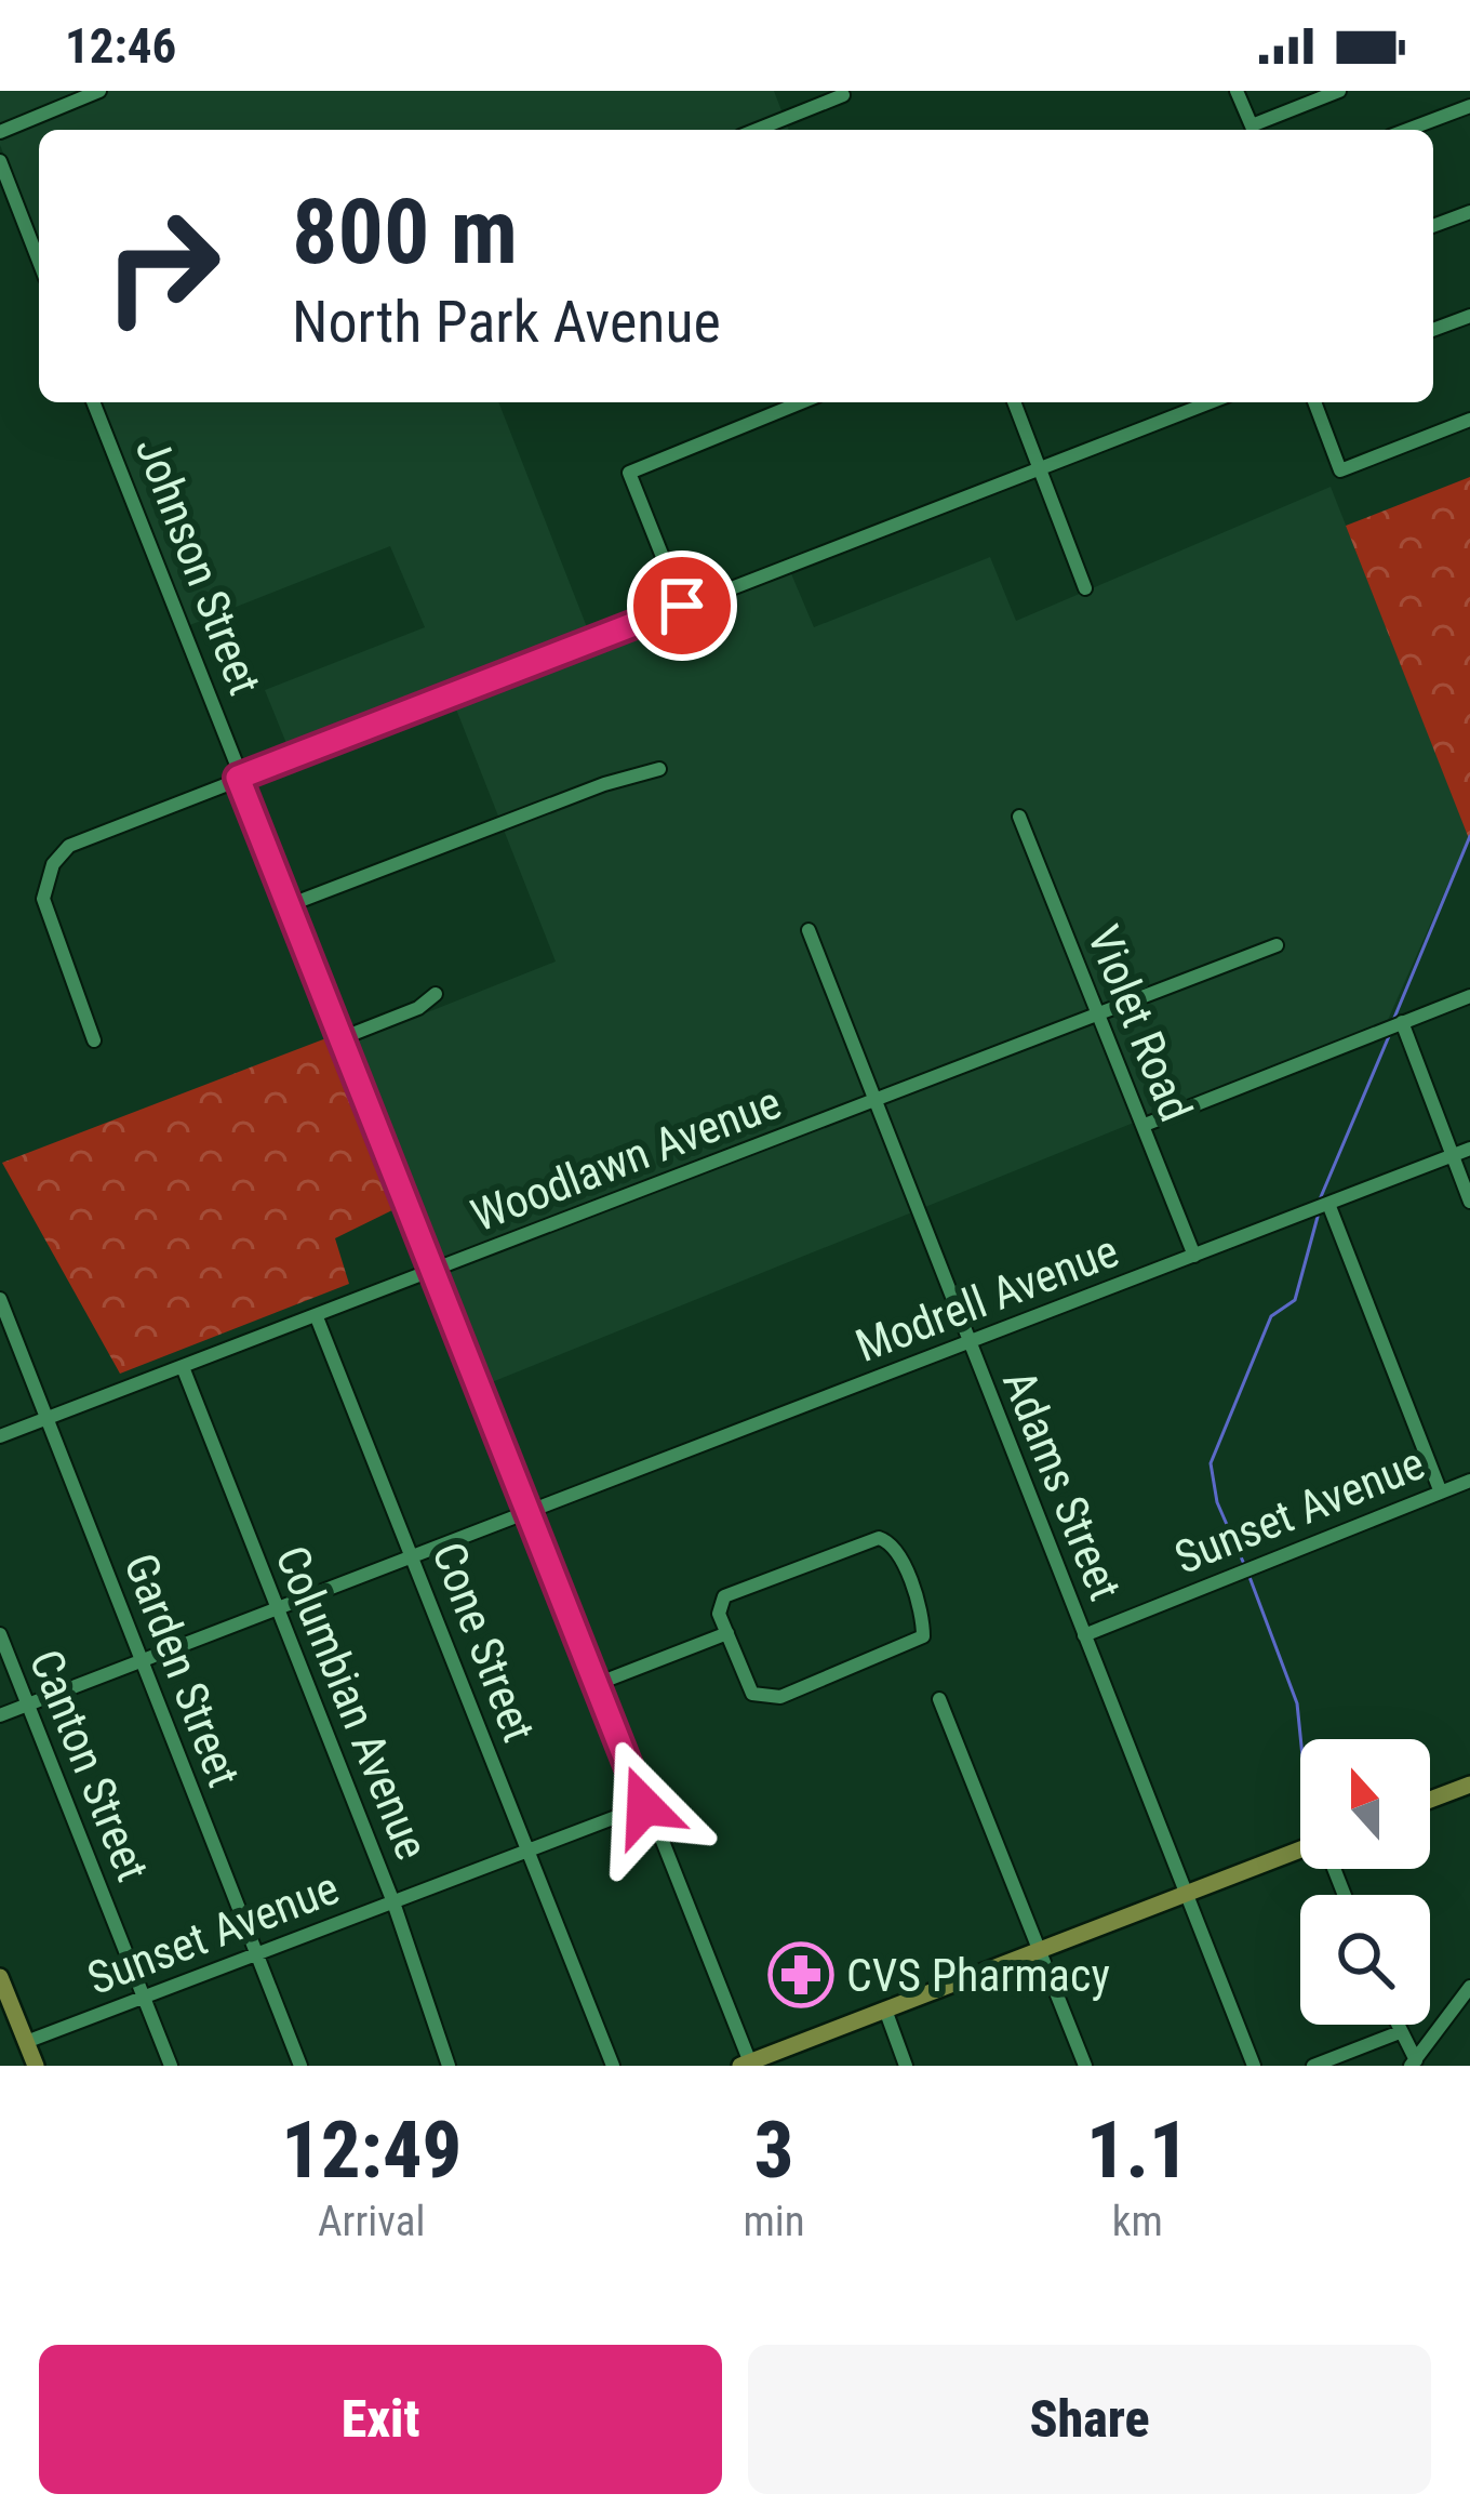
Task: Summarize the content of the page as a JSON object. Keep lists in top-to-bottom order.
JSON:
{
  "streets": {
    "street": [
      "Johnson Street",
      "Violet Road",
      "Woodlawn Avenue",
      "Modrell Avenue",
      "Adams Street",
      "Sunset Avenue",
      "Cone Street",
      "Garden Street",
      "Columbian Avenue",
      "Canton Street"
    ]
  },
  "crossings": [
    ["Johnson Street", "Woodlawn Avenue"],
    ["Johnson Street", "Modrell Avenue"],
    ["Johnson Street", "Sunset Avenue"],
    ["Violet Road", "Woodlawn Avenue"],
    ["Violet Road", "Modrell Avenue"],
    ["Woodlawn Avenue", "Adams Street"],
    ["Woodlawn Avenue", "Cone Street"],
    ["Woodlawn Avenue", "Garden Street"],
    ["Woodlawn Avenue", "Columbian Avenue"],
    ["Modrell Avenue", "Adams Street"],
    ["Modrell Avenue", "Cone Street"],
    ["Modrell Avenue", "Garden Street"],
    ["Modrell Avenue", "Columbian Avenue"],
    ["Modrell Avenue", "Canton Street"],
    ["Adams Street", "Sunset Avenue"],
    ["Sunset Avenue", "Cone Street"],
    ["Sunset Avenue", "Garden Street"],
    ["Sunset Avenue", "Columbian Avenue"],
    ["Sunset Avenue", "Canton Street"]
  ],
  "places": {
    "pharmacy": ["CVS Pharmacy"]
  },
  "north": "top",
  "page": {
    "status": "12:46",
    "turn": ["800 m", "North Park Avenue"],
    "eta": [
      "12:49",
      "Arrival",
      "3",
      "min",
      "1.1",
      "km"
    ],
    "buttons": ["Exit", "Share"]
  }
}
